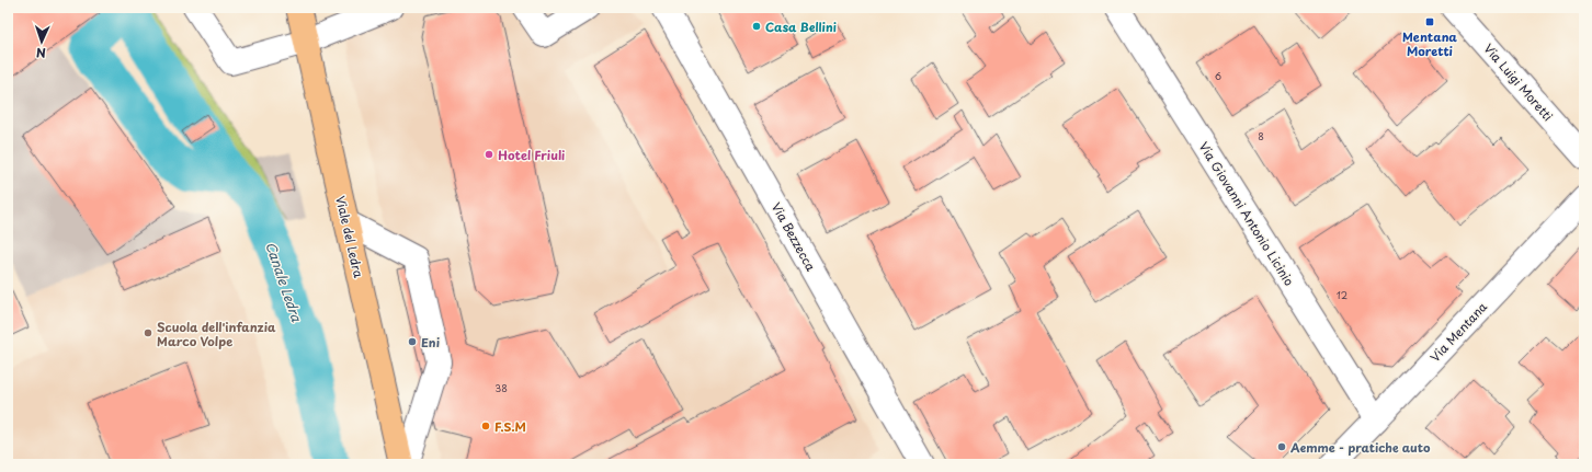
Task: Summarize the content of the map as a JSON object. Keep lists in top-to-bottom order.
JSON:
{
  "streets": {
    "main road": ["Viale del Ledra"],
    "street": [
      "Via Luigi Moretti",
      "Via Giovanni Antonio Licinio",
      "Via Bezzecca",
      "Via Mentana"
    ]
  },
  "crossings": [
    ["Via Giovanni Antonio Licinio", "Via Mentana"]
  ],
  "water": ["Canale Ledra"],
  "places": {
    "transit": ["Mentana Moretti"],
    "other": [
      "Casa Bellini",
      "Hotel Friuli",
      "Scuola dell'infanzia Marco Volpe",
      "Eni",
      "F.S.M",
      "Aemme - pratiche auto"
    ]
  },
  "house_numbers": [
    "6",
    "8",
    "12",
    "38"
  ],
  "north": "bottom"
}
